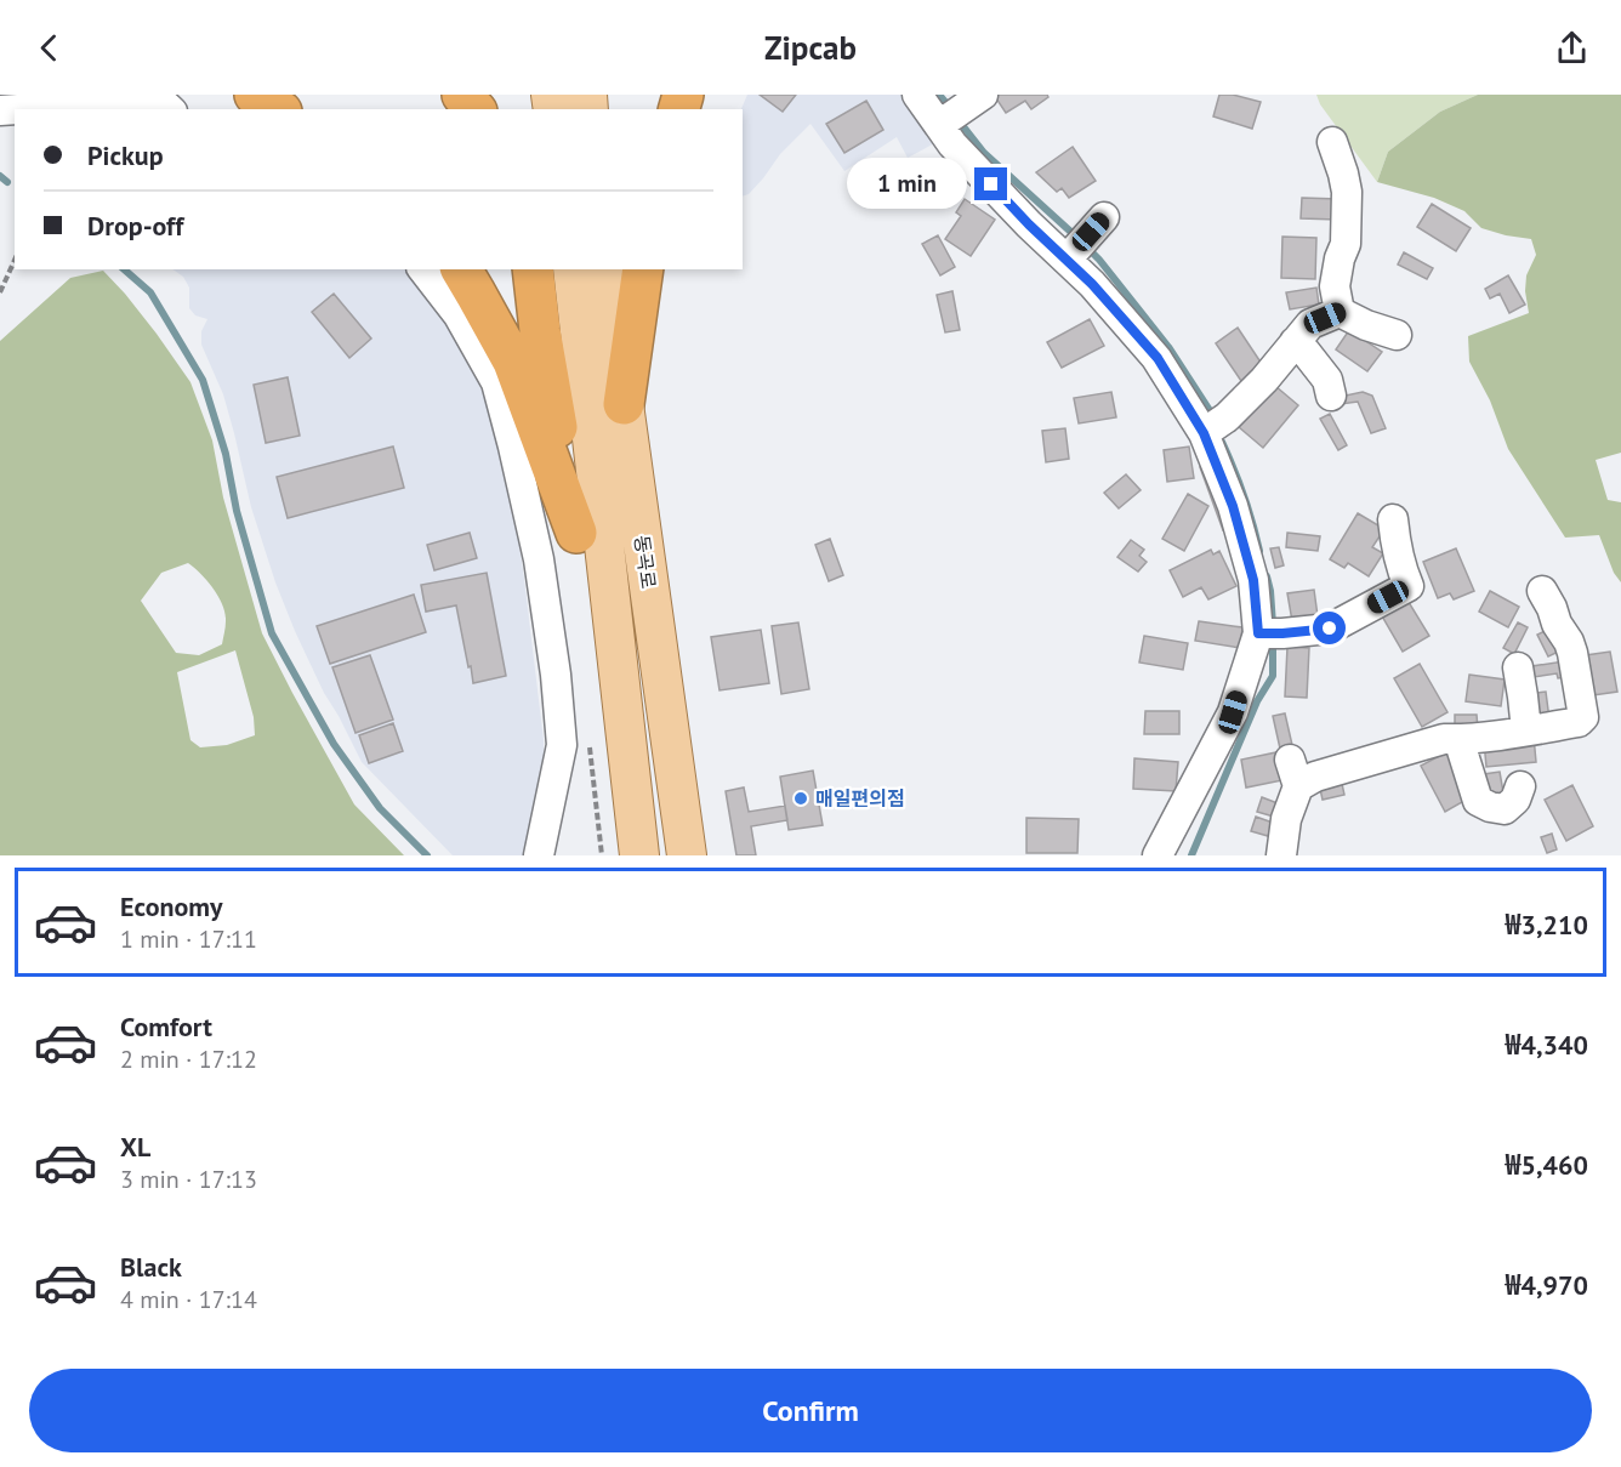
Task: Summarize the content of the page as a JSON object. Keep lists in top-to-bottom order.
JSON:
{
  "streets": {
    "main road": ["동곡로"]
  },
  "places": ["매일편의점"],
  "page": {
    "header": "Zipcab",
    "banner": ["Pickup", "Drop-off"],
    "bubble": "1 min",
    "list": [
      {
        "name": "Economy",
        "note": "1 min · 17:11",
        "value": "₩3,210"
      },
      {
        "name": "Comfort",
        "note": "2 min · 17:12",
        "value": "₩4,340"
      },
      {
        "name": "XL",
        "note": "3 min · 17:13",
        "value": "₩5,460"
      },
      {
        "name": "Black",
        "note": "4 min · 17:14",
        "value": "₩4,970"
      }
    ],
    "buttons": "Confirm"
  }
}
